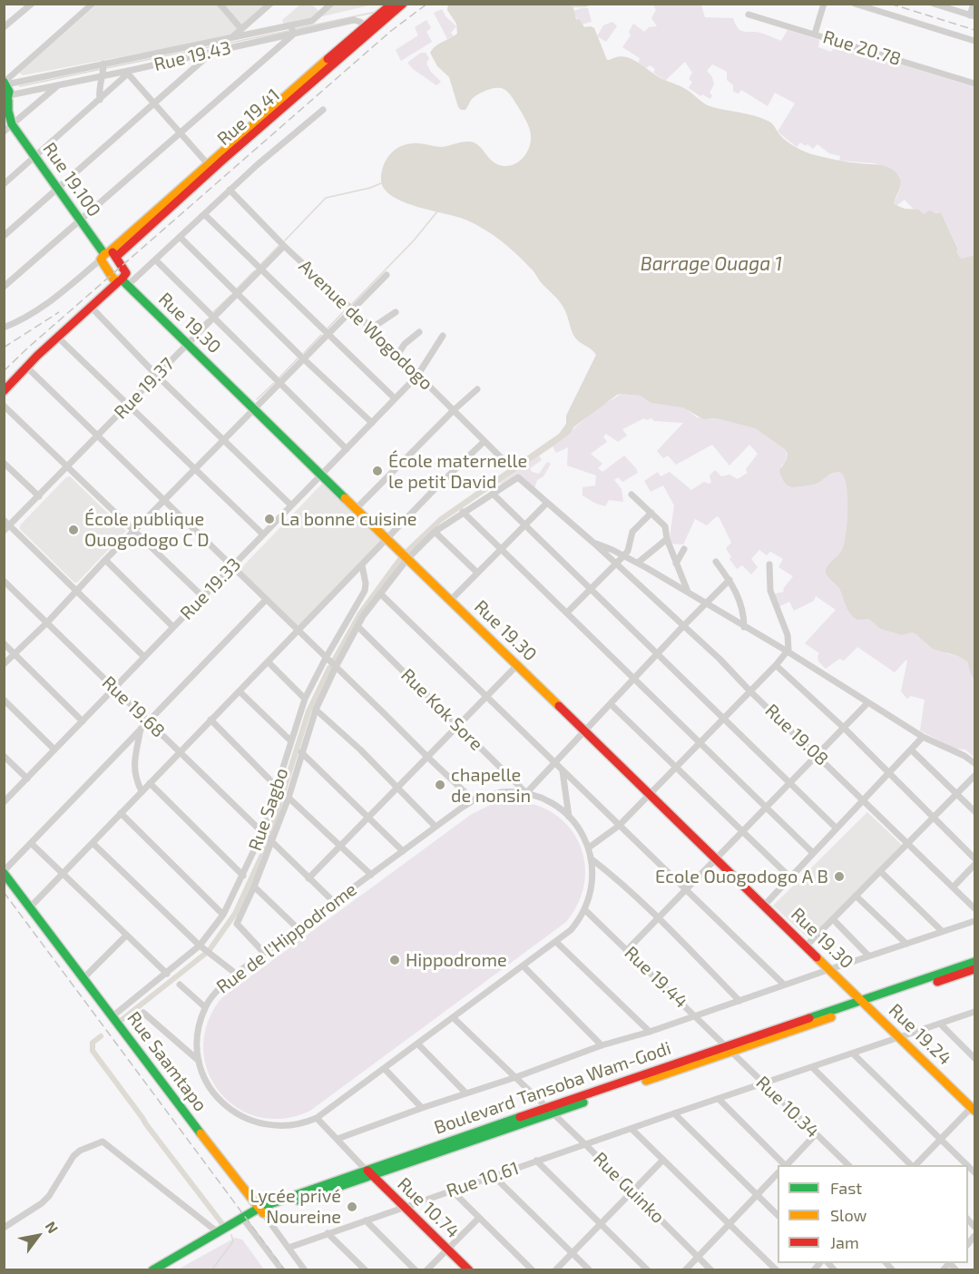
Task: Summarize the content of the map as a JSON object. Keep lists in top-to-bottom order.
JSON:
{
  "streets": {
    "main road": [
      "Rue 19.41",
      "Rue 19.100",
      "Rue 19.30",
      "Rue 19.24",
      "Rue Saamtapo",
      "Boulevard Tansoba Wam-Godi",
      "Rue 10.74"
    ],
    "street": [
      "Rue 20.78",
      "Rue 19.43",
      "Avenue de Wogodogo",
      "Rue 19.37",
      "Rue 19.33",
      "Rue 19.68",
      "Rue Kok Sore",
      "Rue 19.08",
      "Rue Sagbo",
      "Rue de l'Hippodrome",
      "Rue 19.44",
      "Rue 10.34",
      "Rue 10.61",
      "Rue Guinko"
    ]
  },
  "crossings": [
    ["Rue 19.43", "Rue 19.41"],
    ["Rue 19.43", "Rue 19.100"],
    ["Rue 19.41", "Rue 19.100"],
    ["Rue 19.100", "Rue 19.30"],
    ["Rue 19.30", "Rue 19.37"],
    ["Rue 19.30", "Rue 19.33"],
    ["Rue 19.30", "Rue 19.24"],
    ["Rue 19.30", "Boulevard Tansoba Wam-Godi"],
    ["Avenue de Wogodogo", "Rue 19.37"],
    ["Avenue de Wogodogo", "Rue 19.33"],
    ["Rue 19.33", "Rue 19.68"],
    ["Rue 19.68", "Rue Sagbo"],
    ["Rue 19.68", "Rue de l'Hippodrome"],
    ["Rue Kok Sore", "Rue de l'Hippodrome"],
    ["Rue Sagbo", "Rue Saamtapo"],
    ["Rue de l'Hippodrome", "Rue 19.44"],
    ["Rue de l'Hippodrome", "Rue Guinko"],
    ["Rue 19.44", "Boulevard Tansoba Wam-Godi"],
    ["Rue 19.44", "Rue 10.34"],
    ["Rue 19.24", "Boulevard Tansoba Wam-Godi"],
    ["Rue 19.24", "Rue 10.61"],
    ["Rue Saamtapo", "Boulevard Tansoba Wam-Godi"],
    ["Rue Saamtapo", "Rue 10.61"],
    ["Boulevard Tansoba Wam-Godi", "Rue 10.34"],
    ["Boulevard Tansoba Wam-Godi", "Rue Guinko"],
    ["Boulevard Tansoba Wam-Godi", "Rue 10.74"],
    ["Rue 10.34", "Rue 10.61"],
    ["Rue 10.61", "Rue Guinko"],
    ["Rue 10.61", "Rue 10.74"]
  ],
  "water": ["Barrage Ouaga 1"],
  "places": [
    "École maternelle le petit David",
    "La bonne cuisine",
    "École publique Ouogodogo C D",
    "chapelle de nonsin",
    "Ecole Ouogodogo A B",
    "Hippodrome",
    "Lycée privé Noureine"
  ],
  "legend": ["Fast", "Slow", "Jam"],
  "north": "top right"
}
